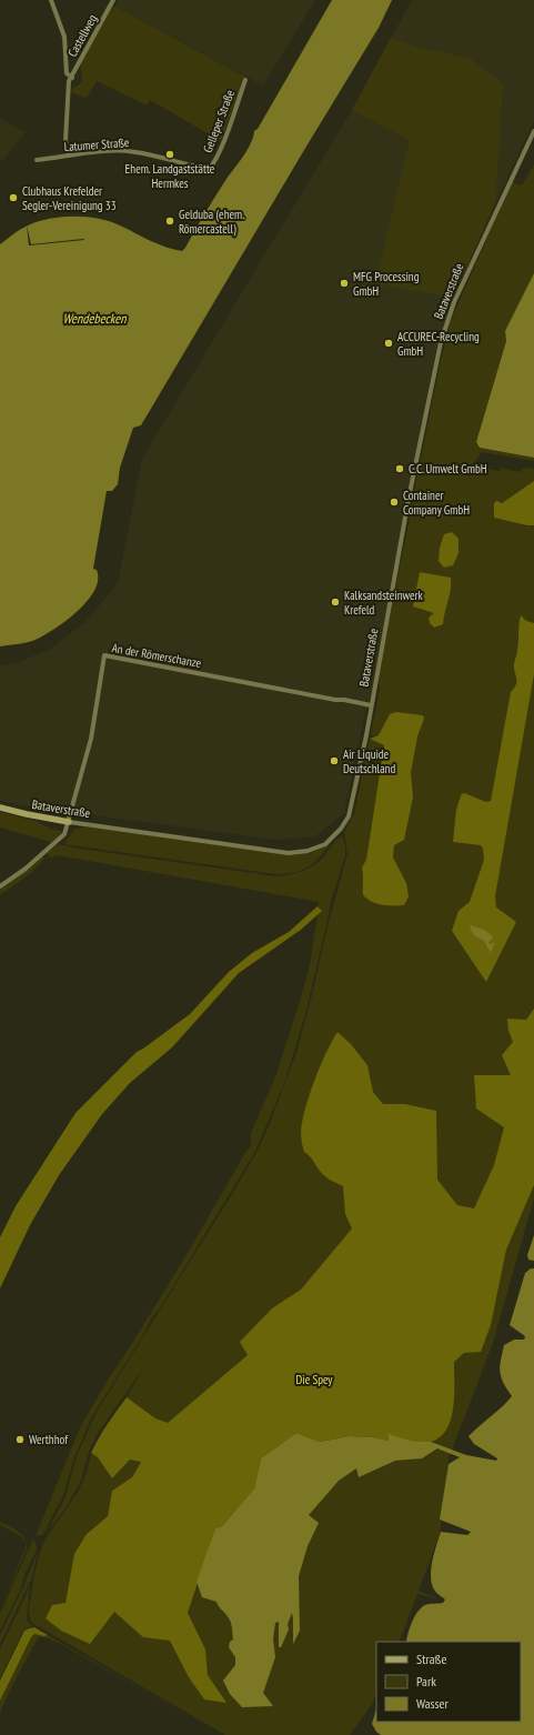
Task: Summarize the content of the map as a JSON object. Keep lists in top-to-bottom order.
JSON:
{
  "streets": {
    "street": [
      "Castellweg",
      "Gelleper Straße",
      "Latumer Straße",
      "Bataverstraße",
      "An der Römerschanze"
    ]
  },
  "crossings": [
    ["Gelleper Straße", "Latumer Straße"],
    ["Bataverstraße", "An der Römerschanze"]
  ],
  "water": ["Wendebecken"],
  "parks": ["Die Spey"],
  "places": [
    "Ehem. Landgaststätte Hermkes",
    "Clubhaus Krefelder Segler-Vereinigung 33",
    "Gelduba (ehem. Römercastell)",
    "MFG Processing GmbH",
    "ACCUREC-Recycling GmbH",
    "C.C. Umwelt GmbH",
    "Container Company GmbH",
    "Kalksandsteinwerk Krefeld",
    "Air Liquide Deutschland",
    "Werthhof"
  ],
  "legend": ["Straße", "Park", "Wasser"]
}
